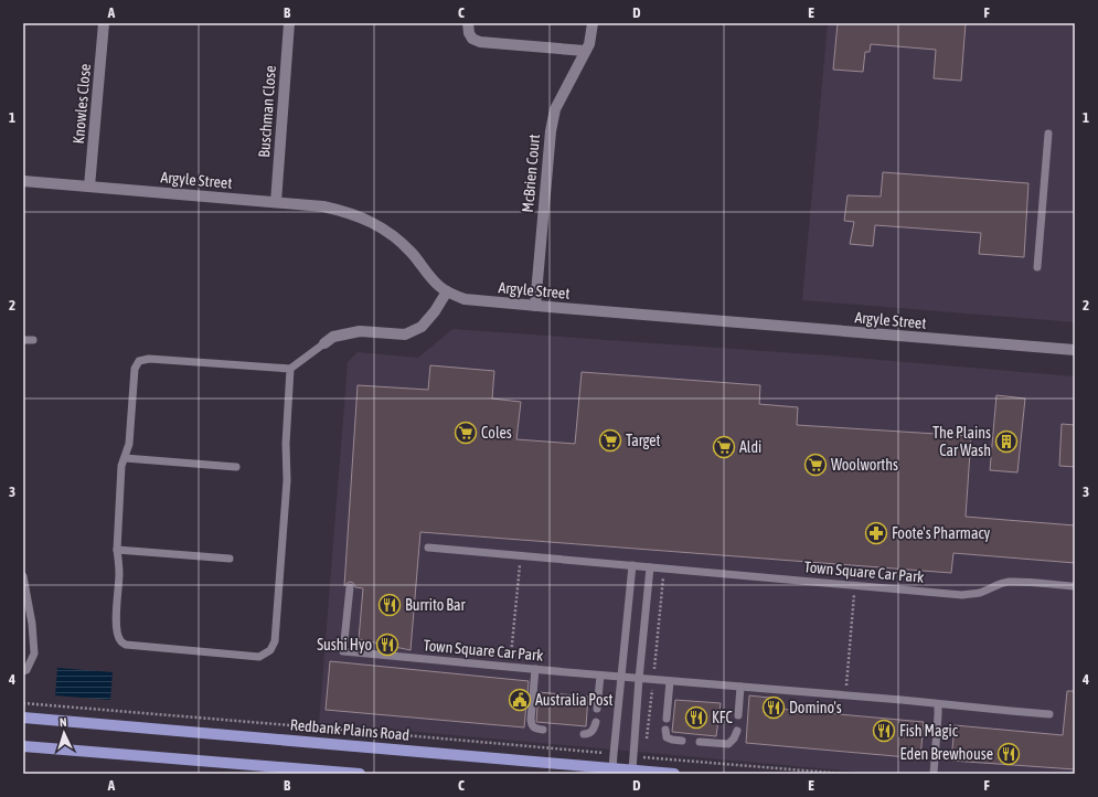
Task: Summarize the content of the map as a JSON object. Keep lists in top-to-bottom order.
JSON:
{
  "streets": {
    "main road": ["Redbank Plains Road"],
    "street": [
      "Knowles Close",
      "Buschman Close",
      "McBrien Court",
      "Argyle Street"
    ],
    "lane": ["Town Square Car Park"]
  },
  "crossings": [
    ["Knowles Close", "Argyle Street"],
    ["Buschman Close", "Argyle Street"],
    ["McBrien Court", "Argyle Street"]
  ],
  "places": {
    "supermarket": [
      "Coles",
      "Target",
      "Aldi",
      "Woolworths"
    ],
    "building": ["The Plains Car Wash"],
    "pharmacy": ["Foote's Pharmacy"],
    "restaurant": [
      "Burrito Bar",
      "Sushi Hyo",
      "Domino's",
      "KFC",
      "Fish Magic",
      "Eden Brewhouse"
    ],
    "public building": ["Australia Post"]
  },
  "north": "top",
  "grid": {
    "columns": [
      "A",
      "B",
      "C",
      "D",
      "E",
      "F"
    ],
    "rows": [
      "1",
      "2",
      "3",
      "4"
    ]
  }
}
